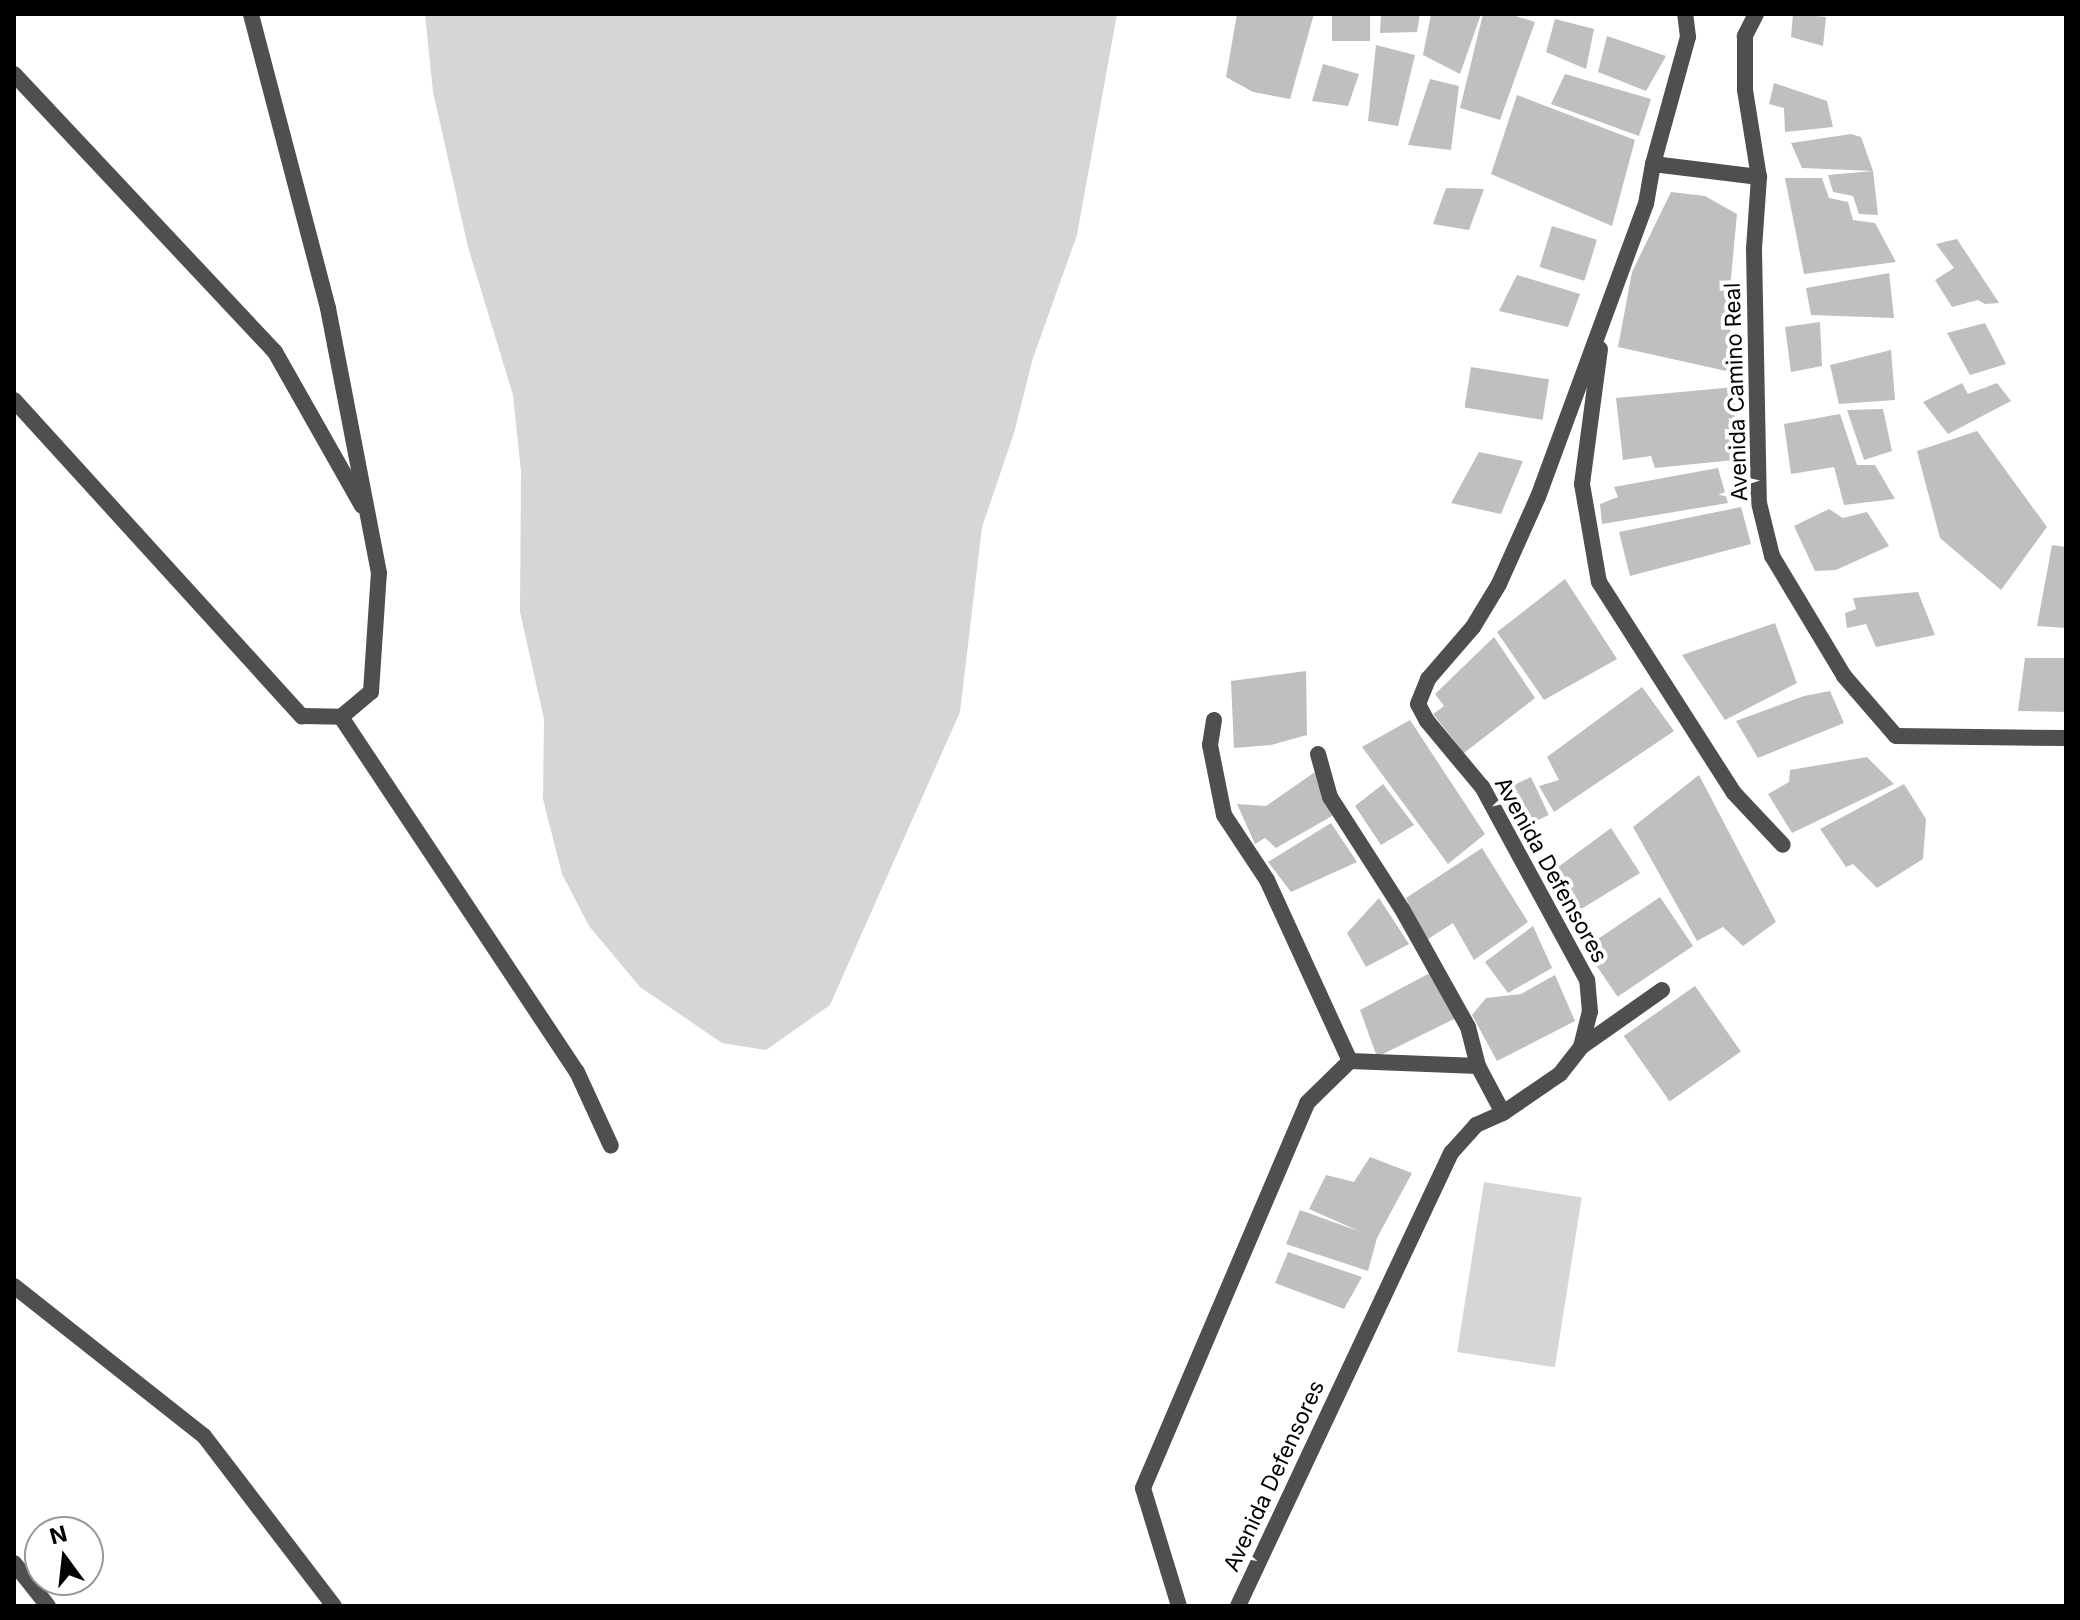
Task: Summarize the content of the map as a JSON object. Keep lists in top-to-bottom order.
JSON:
{
  "streets": {
    "street": ["Avenida Camino Real", "Avenida Defensores"]
  },
  "north": "top"
}
